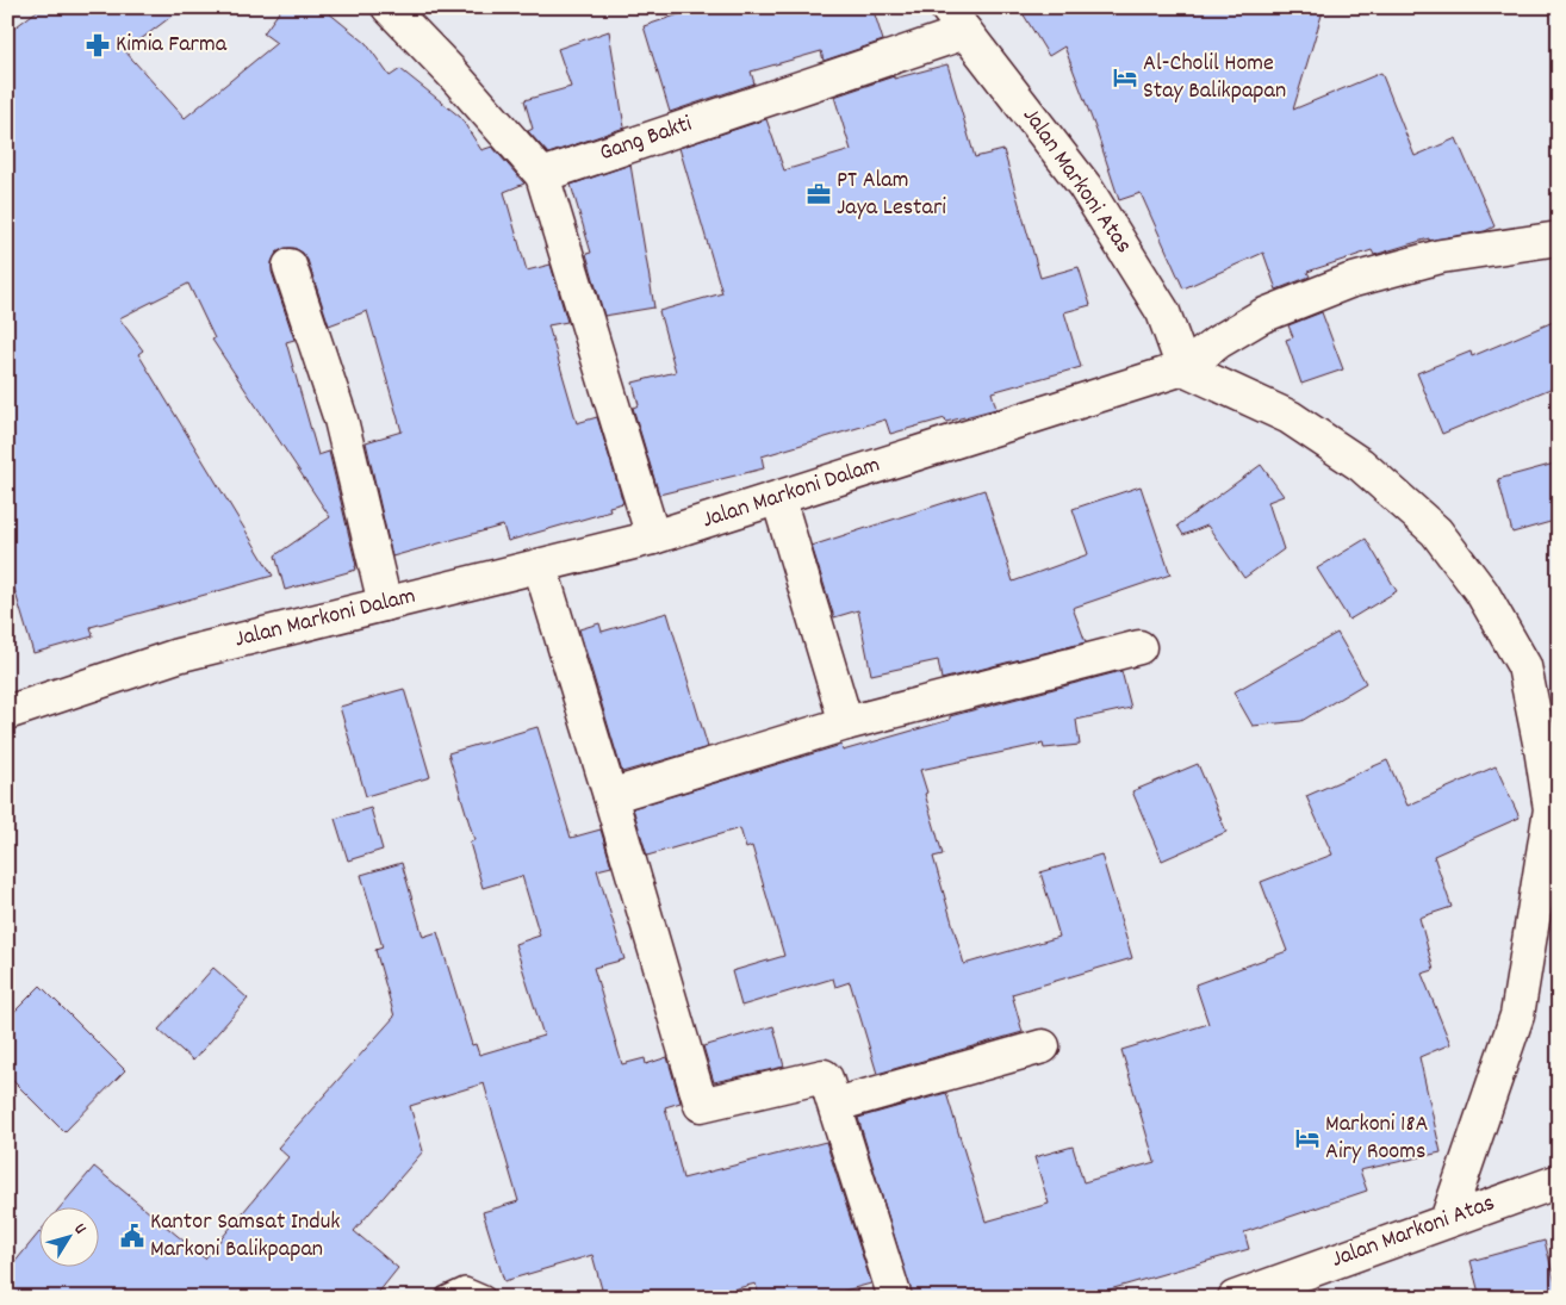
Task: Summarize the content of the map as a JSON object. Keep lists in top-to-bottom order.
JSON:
{
  "streets": {
    "street": ["Gang Bakti", "Jalan Markoni Atas", "Jalan Markoni Dalam"]
  },
  "crossings": [
    ["Gang Bakti", "Jalan Markoni Atas"],
    ["Jalan Markoni Atas", "Jalan Markoni Dalam"]
  ],
  "places": {
    "pharmacy": ["Kimia Farma"],
    "hotel": ["Al-Cholil Home Stay Balikpapan", "Markoni 18A Airy Rooms"],
    "office": ["PT Alam Jaya Lestari"],
    "public building": ["Kantor Samsat Induk Markoni Balikpapan"]
  },
  "north": "top right"
}
